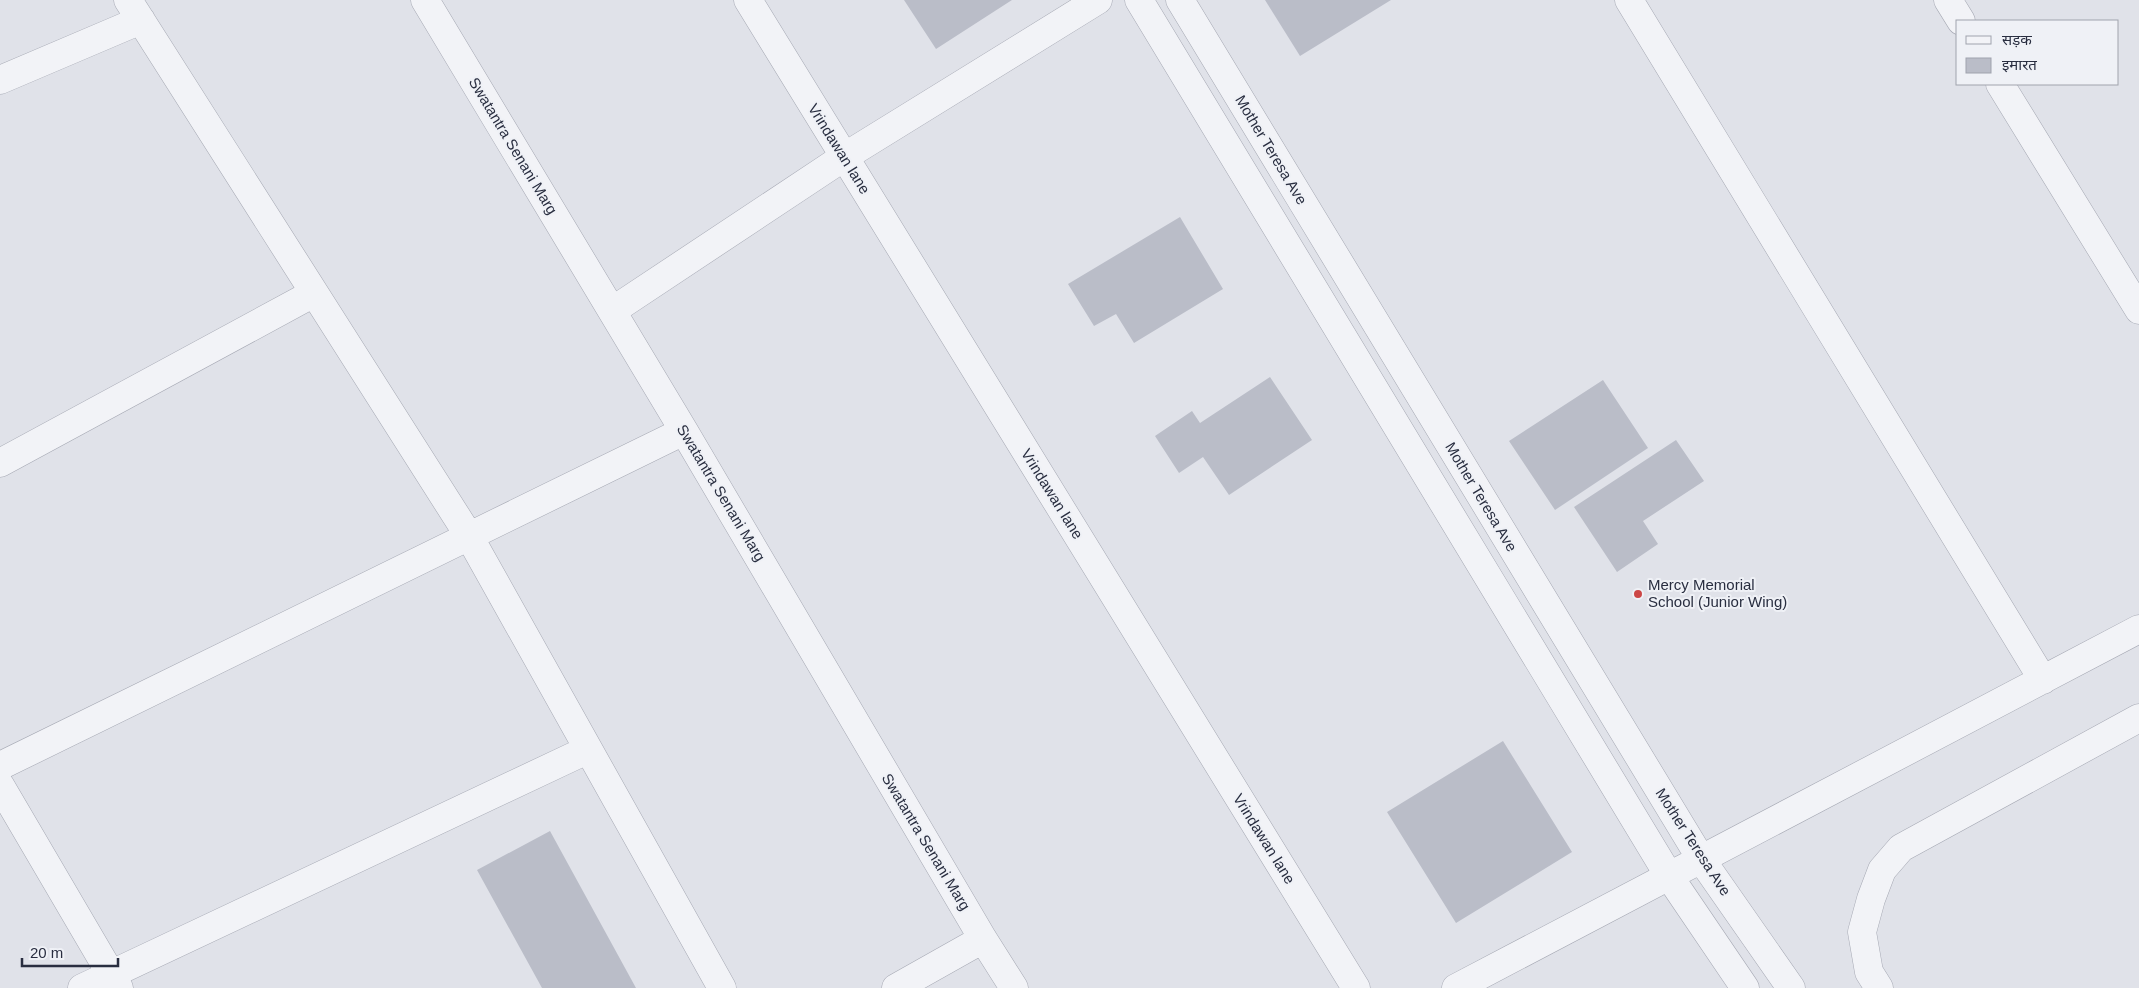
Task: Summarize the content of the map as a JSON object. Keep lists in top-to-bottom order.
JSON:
{
  "streets": {
    "street": ["Swatantra Senani Marg", "Vrindawan lane", "Mother Teresa Ave"]
  },
  "places": ["Mercy Memorial School (Junior Wing)"],
  "legend": ["सड़क", "इमारत"],
  "scale_bar": "20 m"
}
